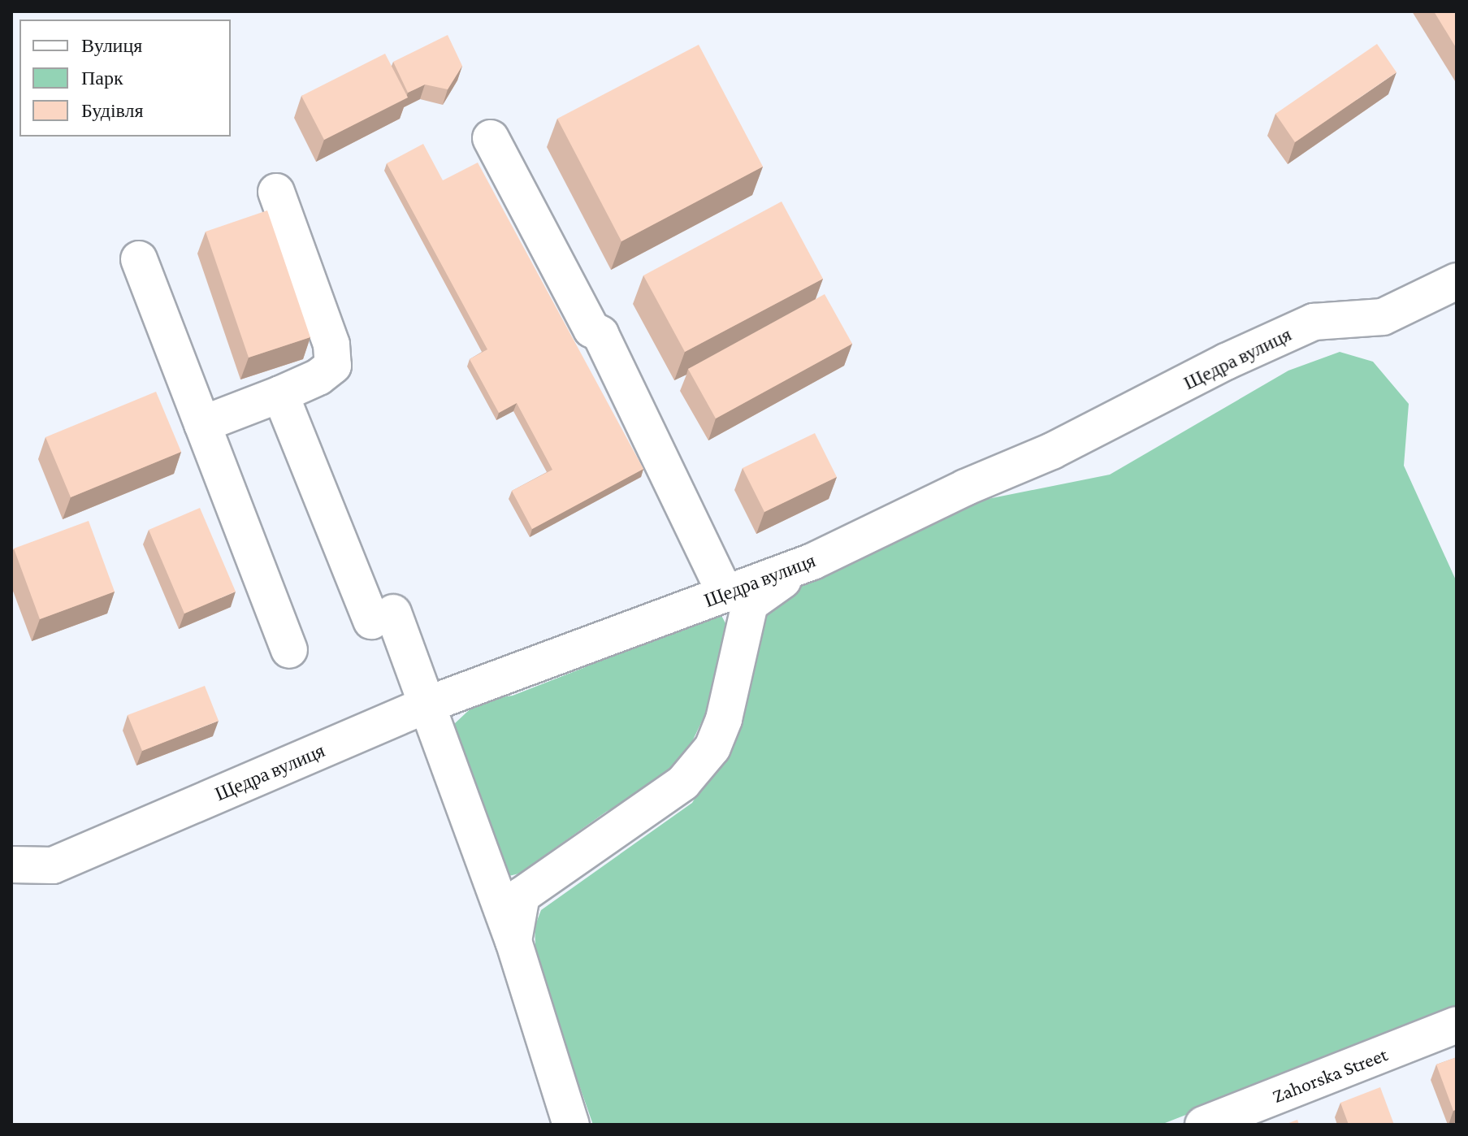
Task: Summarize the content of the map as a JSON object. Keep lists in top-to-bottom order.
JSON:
{
  "streets": {
    "street": ["Щедра вулиця", "Zahorska Street"]
  },
  "legend": ["Вулиця", "Парк", "Будівля"]
}
